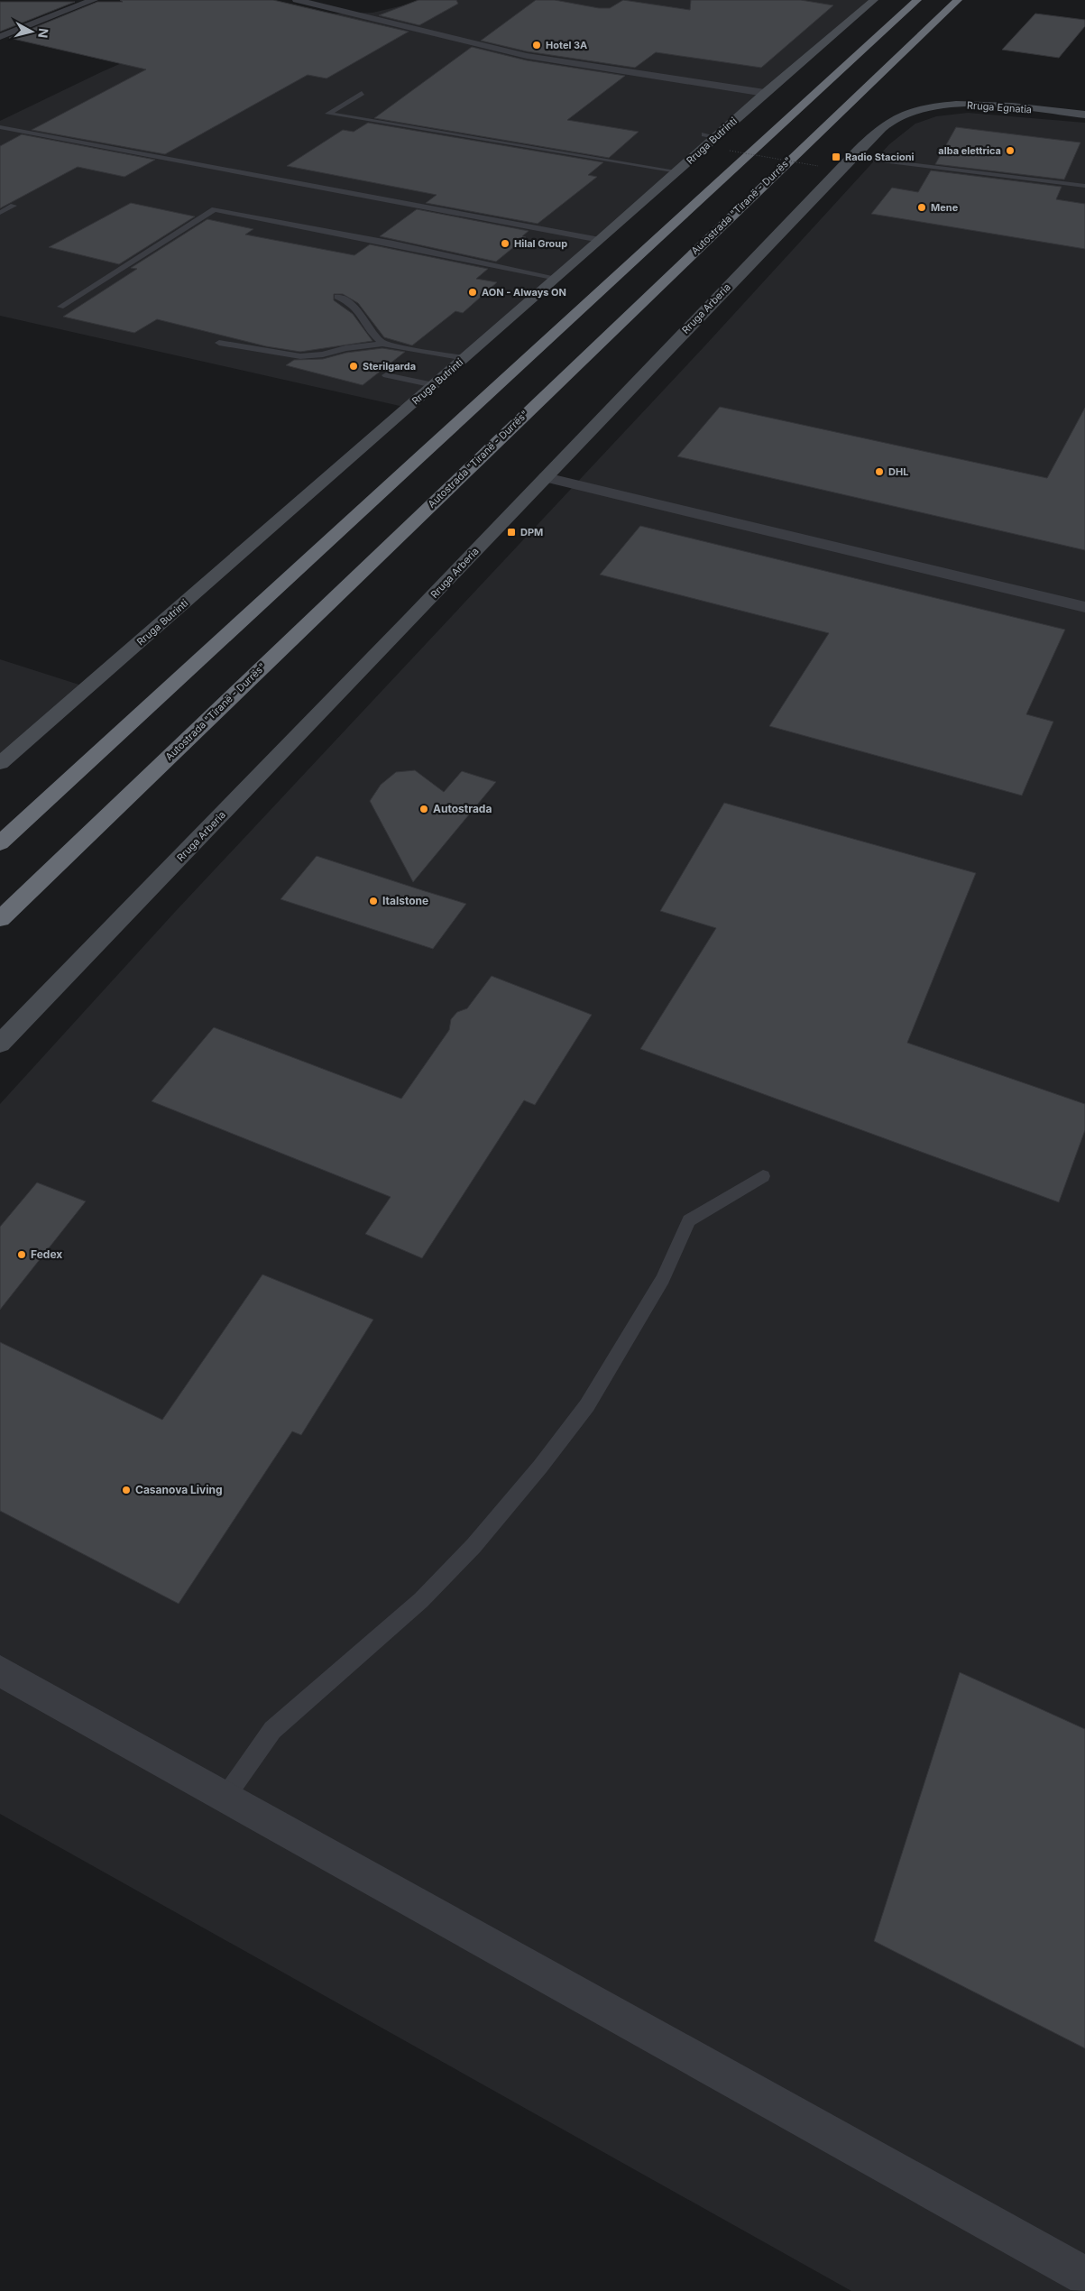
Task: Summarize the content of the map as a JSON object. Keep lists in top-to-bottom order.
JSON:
{
  "streets": {
    "highway": ["Autostrada \"Tiranë - Durrës\""],
    "main road": ["Rruga Egnatia", "Rruga Butrinti", "Rruga Arberia"]
  },
  "crossings": [
    ["Rruga Egnatia", "Rruga Arberia"]
  ],
  "places": {
    "other": [
      "Hotel 3A",
      "alba elettrica",
      "Mene",
      "Hilal Group",
      "AON - Always ON",
      "Sterilgarda",
      "DHL",
      "Autostrada",
      "Italstone",
      "Fedex",
      "Casanova Living"
    ],
    "transit": ["Radio Stacioni", "DPM"]
  },
  "north": "right"
}
